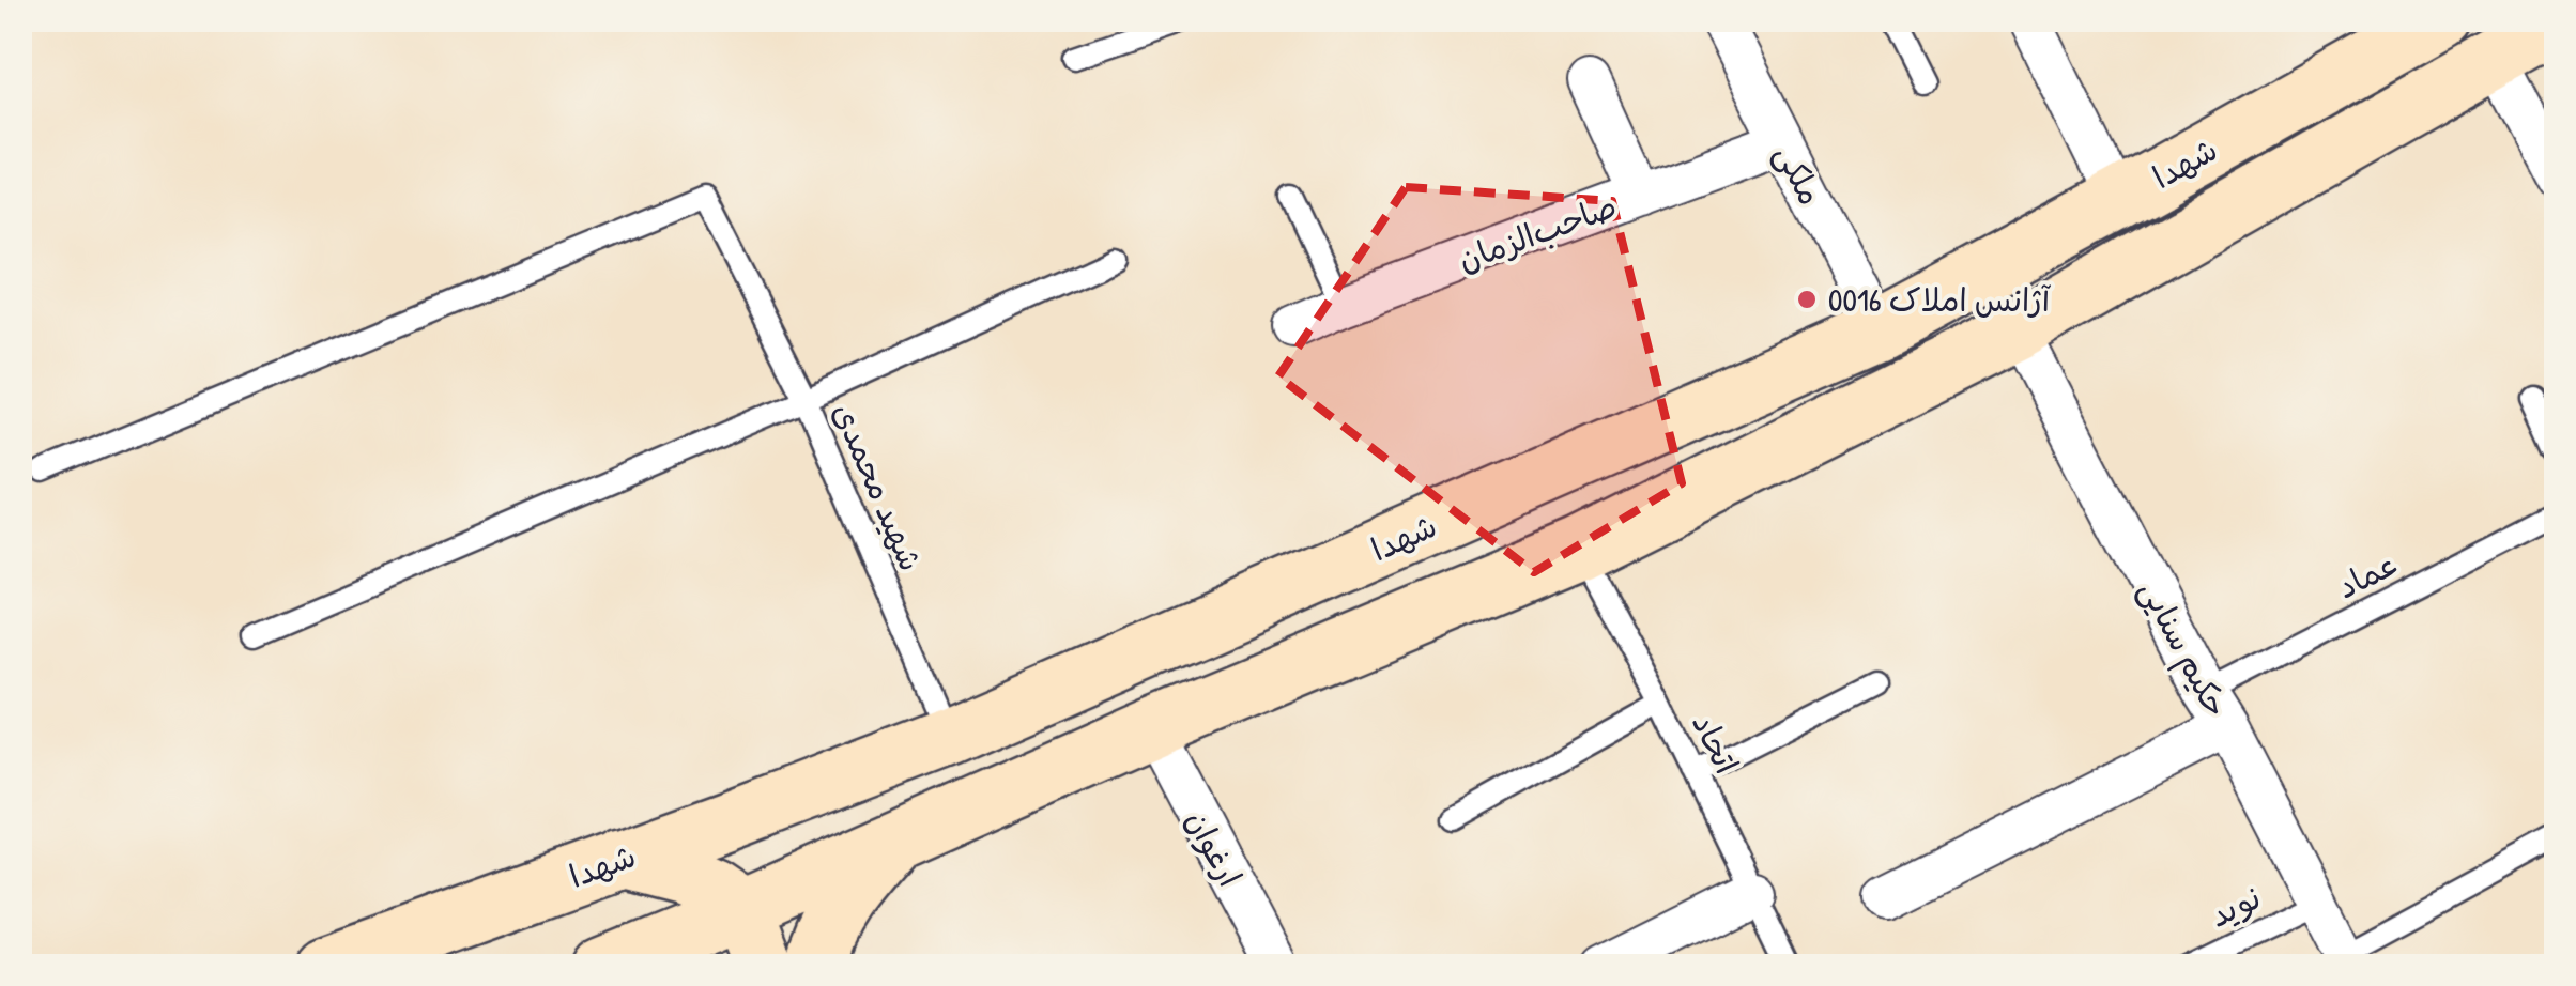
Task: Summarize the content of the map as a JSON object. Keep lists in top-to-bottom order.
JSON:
{
  "streets": {
    "main road": ["شهدا"],
    "street": [
      "ملکی",
      "صاحب‌الزمان",
      "حکیم سنایی",
      "ارغوان"
    ],
    "lane": [
      "شهید محمدی",
      "عماد",
      "اتحاد",
      "نوید"
    ]
  },
  "crossings": [
    ["شهدا", "ملکی"],
    ["شهدا", "شهید محمدی"],
    ["شهدا", "حکیم سنایی"],
    ["شهدا", "اتحاد"],
    ["شهدا", "ارغوان"],
    ["ملکی", "صاحب‌الزمان"],
    ["عماد", "حکیم سنایی"],
    ["حکیم سنایی", "نوید"]
  ],
  "places": ["آژانس املاک 0016"]
}
